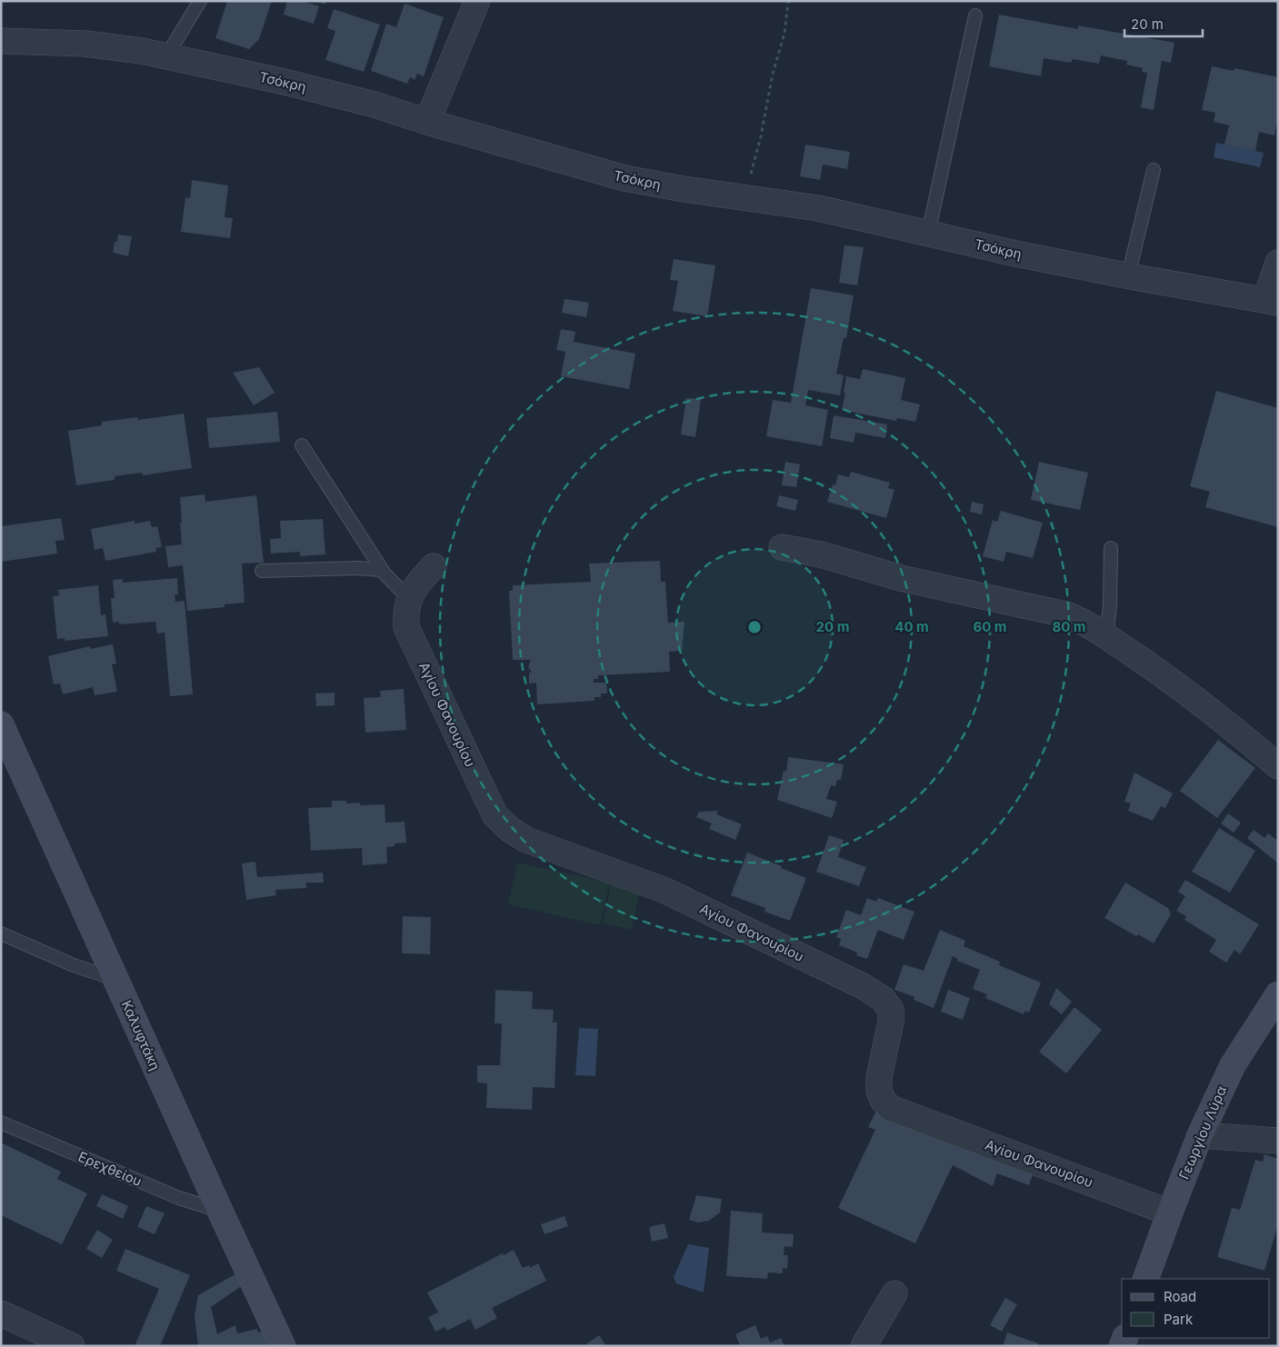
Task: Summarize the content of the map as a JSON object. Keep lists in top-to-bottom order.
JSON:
{
  "streets": {
    "main road": ["Καλυφτάκη", "Γεωργίου Λύρα"],
    "street": ["Τσόκρη", "Αγίου Φανουρίου"],
    "lane": ["Ερεχθείου"]
  },
  "crossings": [
    ["Αγίου Φανουρίου", "Γεωργίου Λύρα"],
    ["Καλυφτάκη", "Ερεχθείου"]
  ],
  "legend": ["Road", "Park"],
  "scale_bar": "20 m",
  "rings": [
    "20 m",
    "40 m",
    "60 m",
    "80 m"
  ]
}
